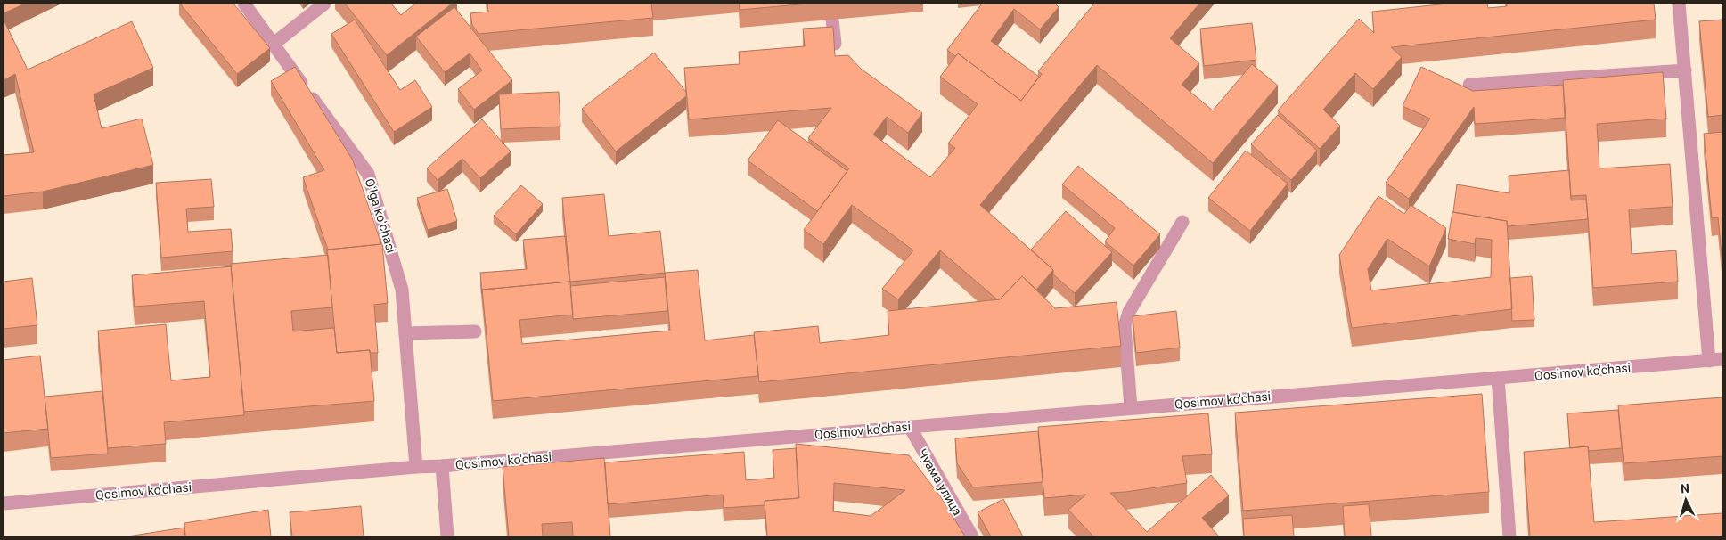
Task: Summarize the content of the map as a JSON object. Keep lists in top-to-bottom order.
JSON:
{
  "streets": {
    "street": ["Oʻlga koʻchasi", "Qosimov ko'chasi", "Чуама улица"]
  },
  "crossings": [
    ["Oʻlga koʻchasi", "Qosimov ko'chasi"],
    ["Qosimov ko'chasi", "Чуама улица"]
  ],
  "north": "top"
}
